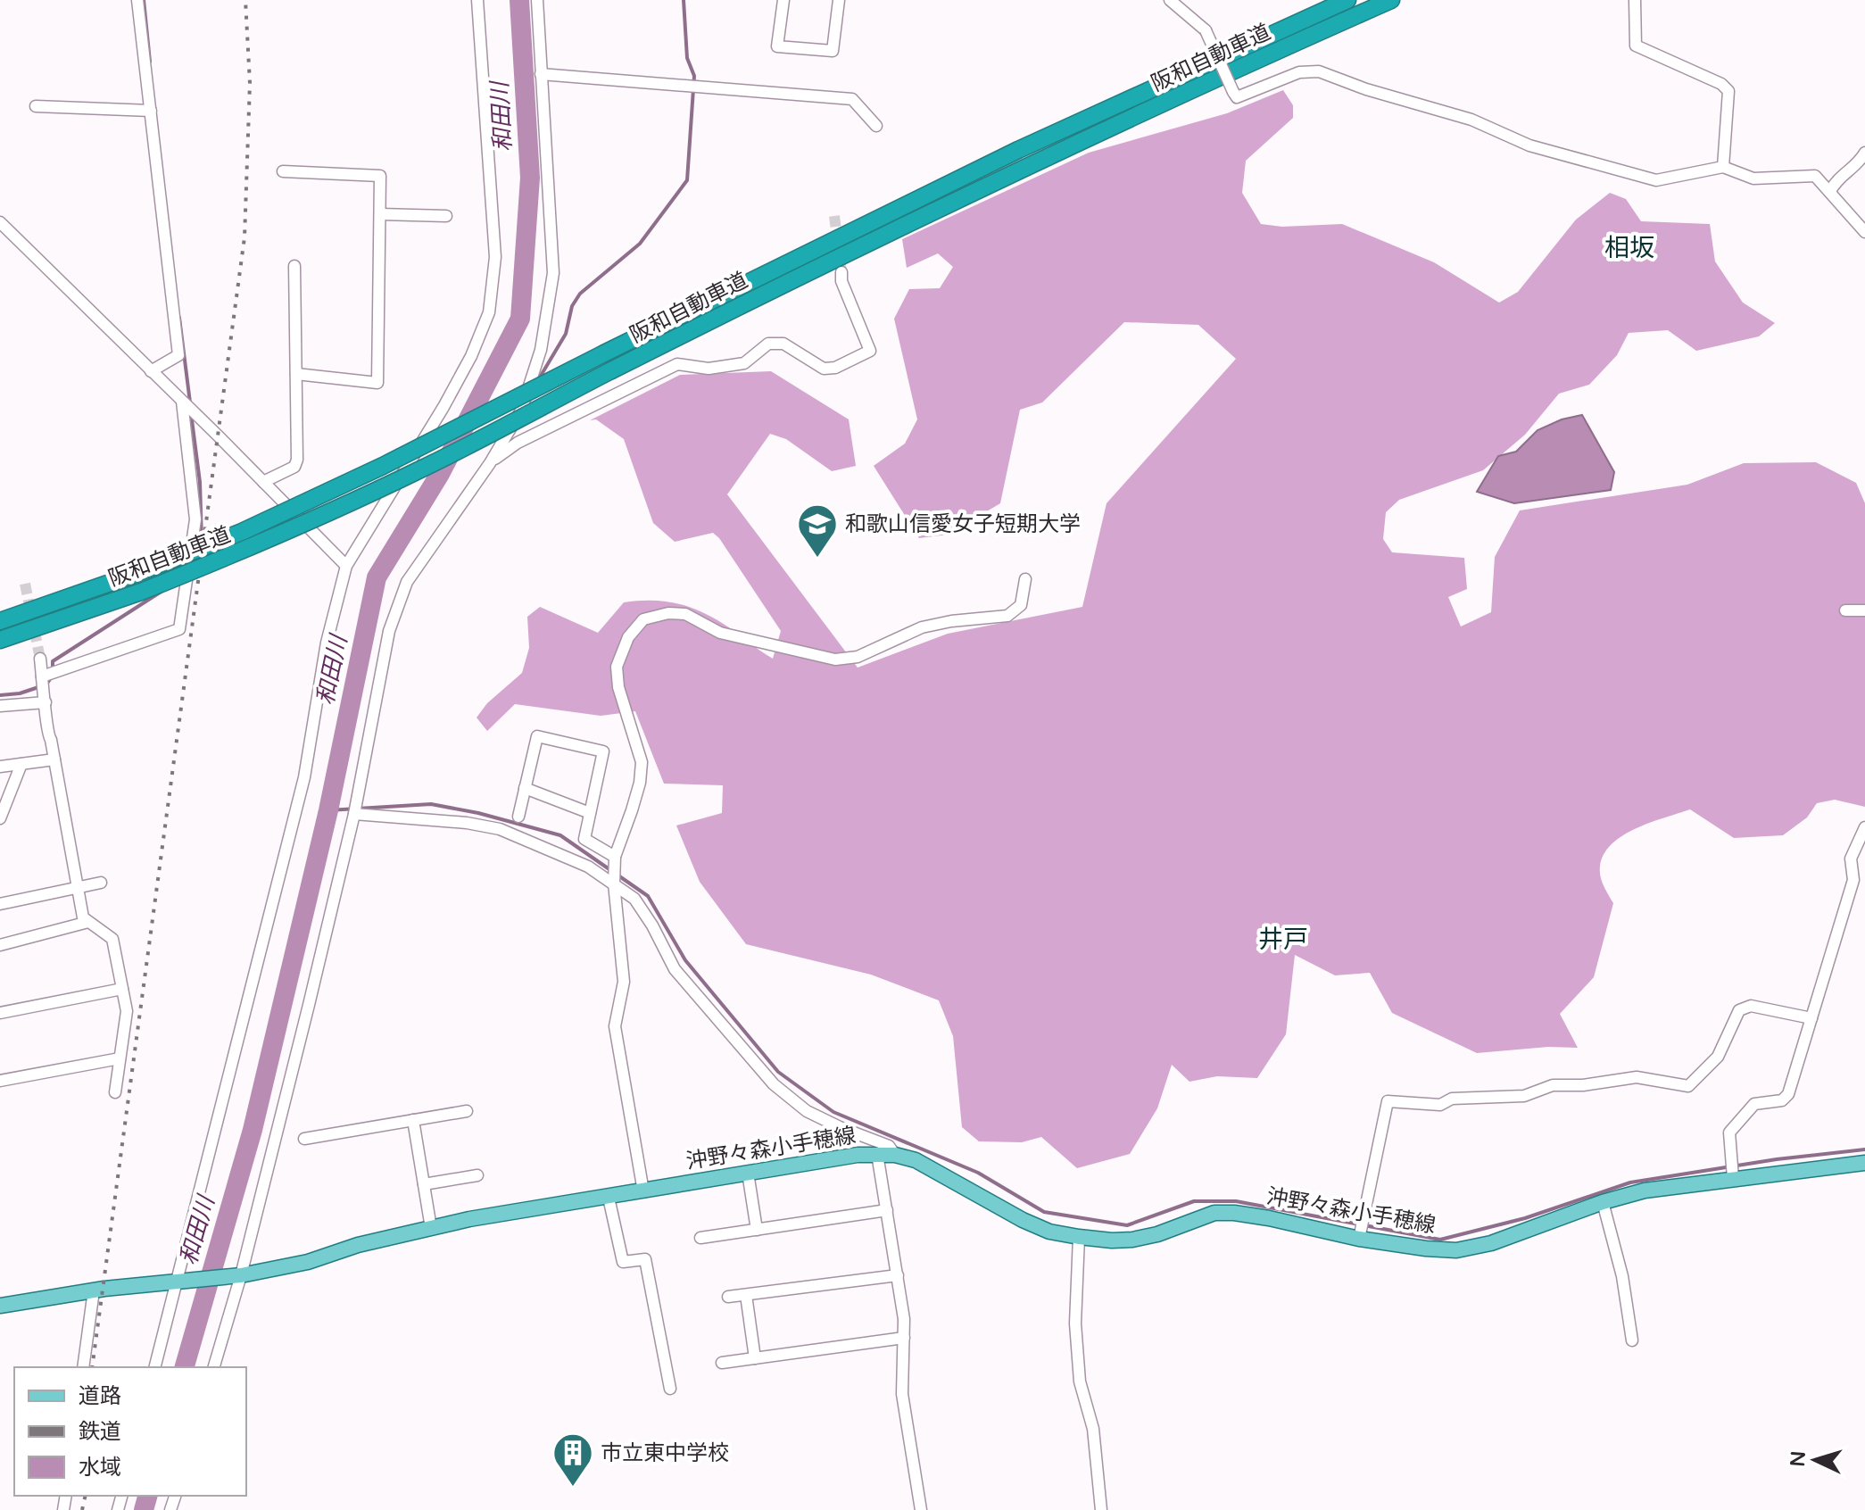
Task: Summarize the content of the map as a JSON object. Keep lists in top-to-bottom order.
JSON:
{
  "streets": {
    "highway": ["阪和自動車道"],
    "main road": ["沖野々森小手穂線"]
  },
  "districts": ["相坂", "井戸"],
  "water": ["和田川"],
  "places": {
    "school or university": ["和歌山信愛女子短期大学"],
    "building": ["市立東中学校"]
  },
  "legend": ["道路", "鉄道", "水域"],
  "north": "left"
}
